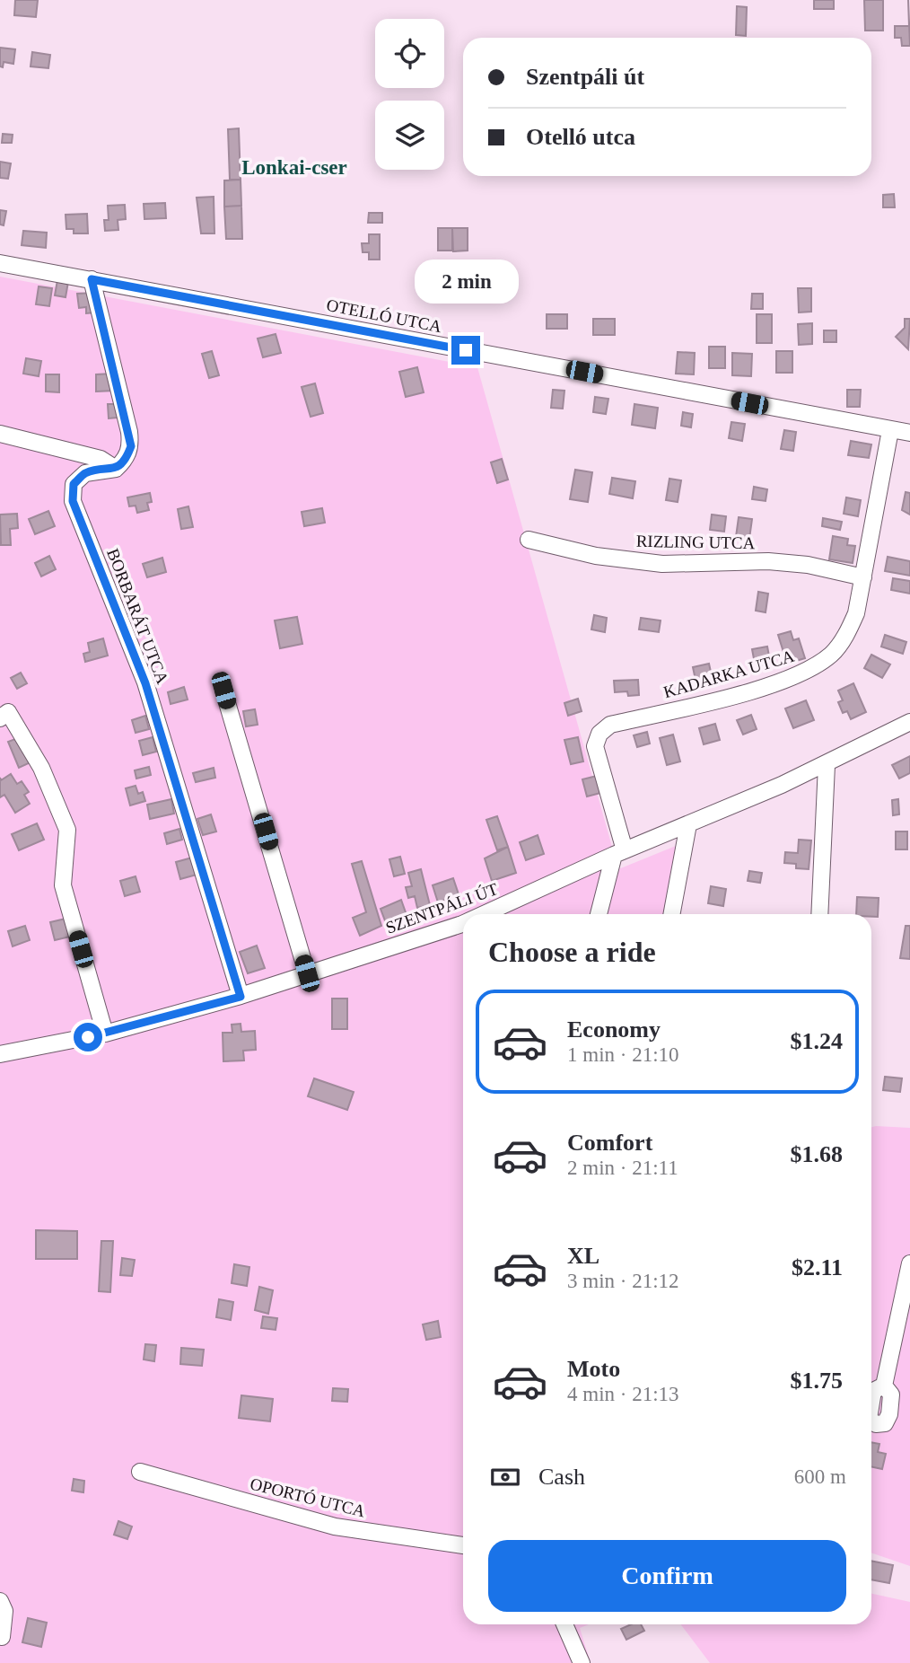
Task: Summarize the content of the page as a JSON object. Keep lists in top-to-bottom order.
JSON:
{
  "streets": {
    "street": [
      "OTELLÓ UTCA",
      "RIZLING UTCA",
      "BORBARÁT UTCA",
      "KADARKA UTCA",
      "SZENTPÁLI ÚT",
      "OPORTÓ UTCA"
    ]
  },
  "crossings": [
    ["OTELLÓ UTCA", "KADARKA UTCA"],
    ["RIZLING UTCA", "KADARKA UTCA"],
    ["BORBARÁT UTCA", "SZENTPÁLI ÚT"],
    ["KADARKA UTCA", "SZENTPÁLI ÚT"]
  ],
  "districts": ["Lonkai-cser"],
  "page": {
    "banner": ["Szentpáli út", "Otelló utca"],
    "bubble": "2 min",
    "heading": "Choose a ride",
    "list": [
      {
        "name": "Economy",
        "note": "1 min · 21:10",
        "value": "$1.24"
      },
      {
        "name": "Comfort",
        "note": "2 min · 21:11",
        "value": "$1.68"
      },
      {
        "name": "XL",
        "note": "3 min · 21:12",
        "value": "$2.11"
      },
      {
        "name": "Moto",
        "note": "4 min · 21:13",
        "value": "$1.75"
      }
    ],
    "pay": ["Cash", "600 m"],
    "buttons": "Confirm"
  }
}
